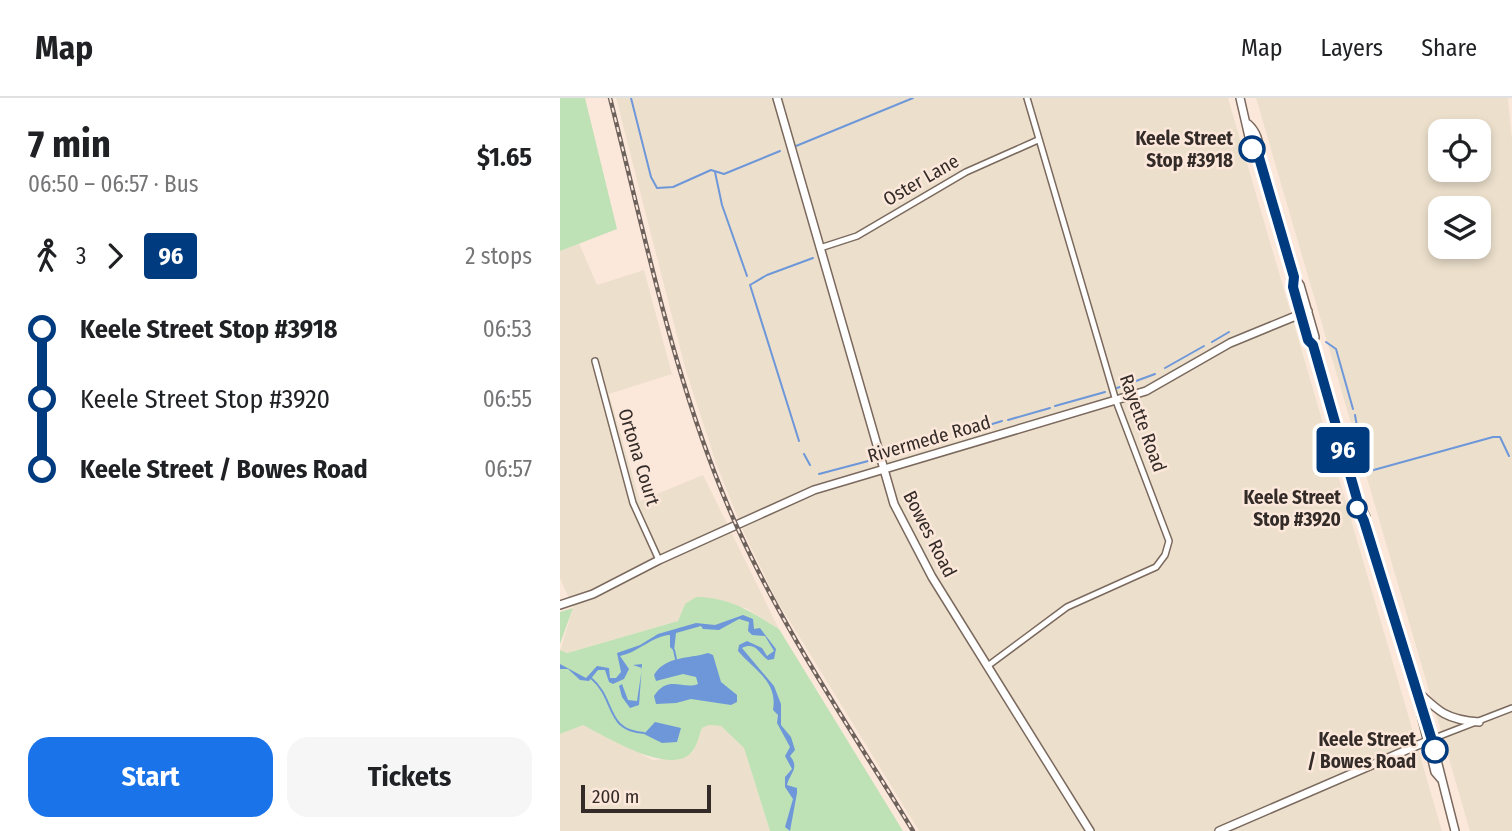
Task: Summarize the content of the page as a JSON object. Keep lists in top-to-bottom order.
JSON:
{
  "streets": {
    "street": [
      "Oster Lane",
      "Rayette Road",
      "Rivermede Road",
      "Ortona Court",
      "Bowes Road"
    ]
  },
  "crossings": [
    ["Oster Lane", "Rayette Road"],
    ["Oster Lane", "Bowes Road"],
    ["Rayette Road", "Rivermede Road"],
    ["Rayette Road", "Bowes Road"],
    ["Rivermede Road", "Ortona Court"],
    ["Rivermede Road", "Bowes Road"]
  ],
  "places": ["Keele Street Stop #3918", "Keele Street Stop #3920", "Keele Street / Bowes Road"],
  "lines": ["bus line 96"],
  "scale_bar": "200 m",
  "page": {
    "header": "Map",
    "nav": ["Map", "Layers", "Share"],
    "heading": ["7 min", "06:50 – 06:57 · Bus", "$1.65"],
    "on_map": "96",
    "legs": ["3", "96", "2 stops"],
    "list": [
      {
        "name": "Keele Street Stop #3918",
        "value": "06:53"
      },
      {
        "name": "Keele Street Stop #3920",
        "value": "06:55"
      },
      {
        "name": "Keele Street / Bowes Road",
        "value": "06:57"
      }
    ],
    "buttons": ["Start", "Tickets"],
    "scale": "200 m"
  }
}
